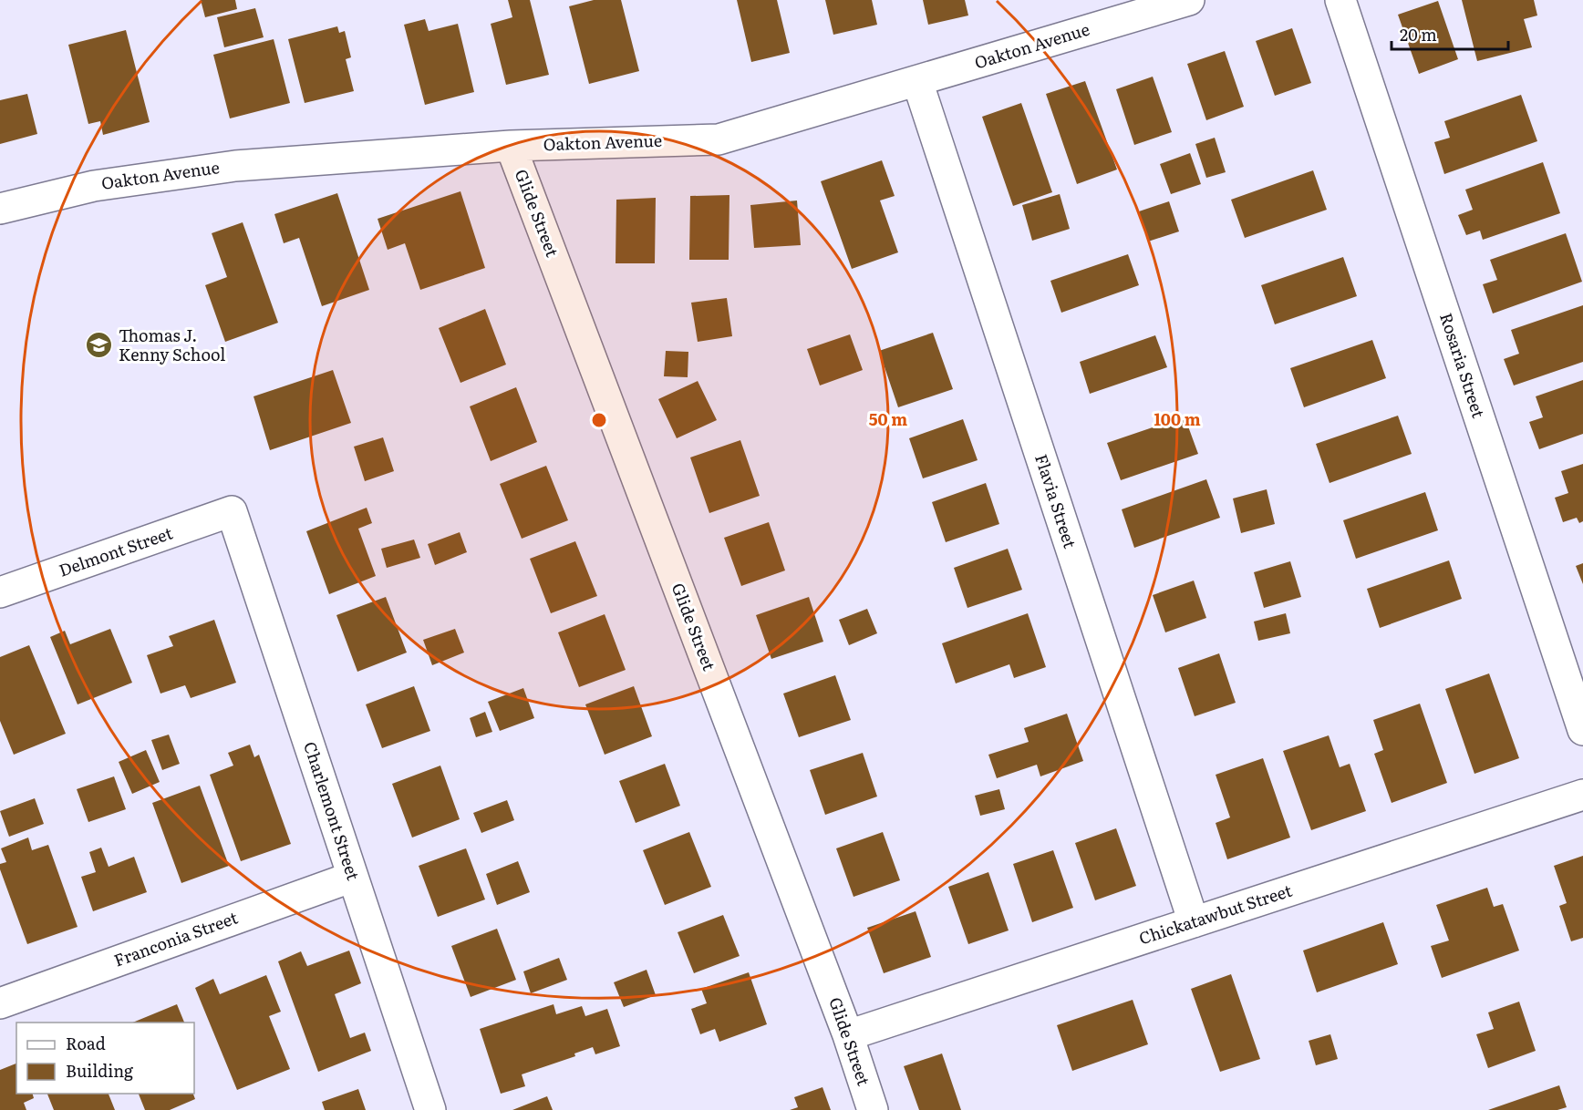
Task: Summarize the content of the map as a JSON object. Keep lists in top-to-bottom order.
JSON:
{
  "streets": {
    "street": [
      "Oakton Avenue",
      "Glide Street",
      "Rosaria Street",
      "Flavia Street",
      "Delmont Street",
      "Charlemont Street",
      "Chickatawbut Street",
      "Franconia Street"
    ]
  },
  "crossings": [
    ["Oakton Avenue", "Glide Street"],
    ["Oakton Avenue", "Flavia Street"],
    ["Glide Street", "Chickatawbut Street"],
    ["Flavia Street", "Chickatawbut Street"],
    ["Delmont Street", "Charlemont Street"],
    ["Charlemont Street", "Franconia Street"]
  ],
  "places": {
    "school or university": ["Thomas J. Kenny School"]
  },
  "legend": ["Road", "Building"],
  "scale_bar": "20 m",
  "rings": ["50 m", "100 m"]
}
